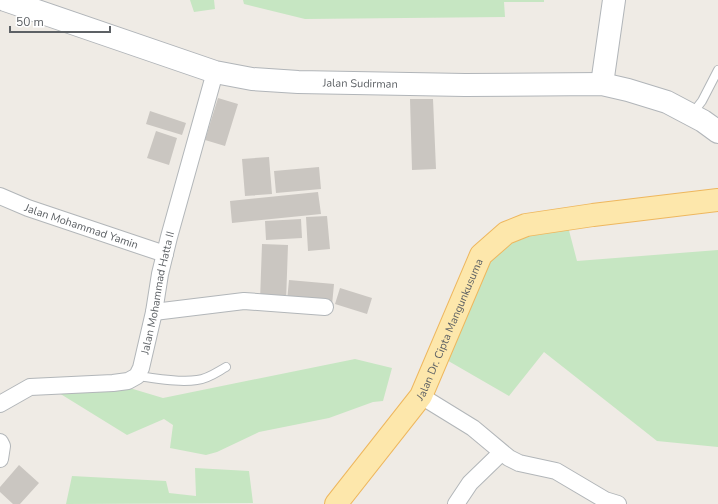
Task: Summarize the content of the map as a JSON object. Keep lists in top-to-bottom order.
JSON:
{
  "streets": {
    "main road": ["Jalan Dr. Cipta Mangunkusuma"],
    "street": ["Jalan Sudirman", "Jalan Mohammad Yamin", "Jalan Mohammad Hatta II"]
  },
  "crossings": [
    ["Jalan Sudirman", "Jalan Mohammad Hatta II"],
    ["Jalan Mohammad Yamin", "Jalan Mohammad Hatta II"]
  ],
  "scale_bar": "50 m"
}
